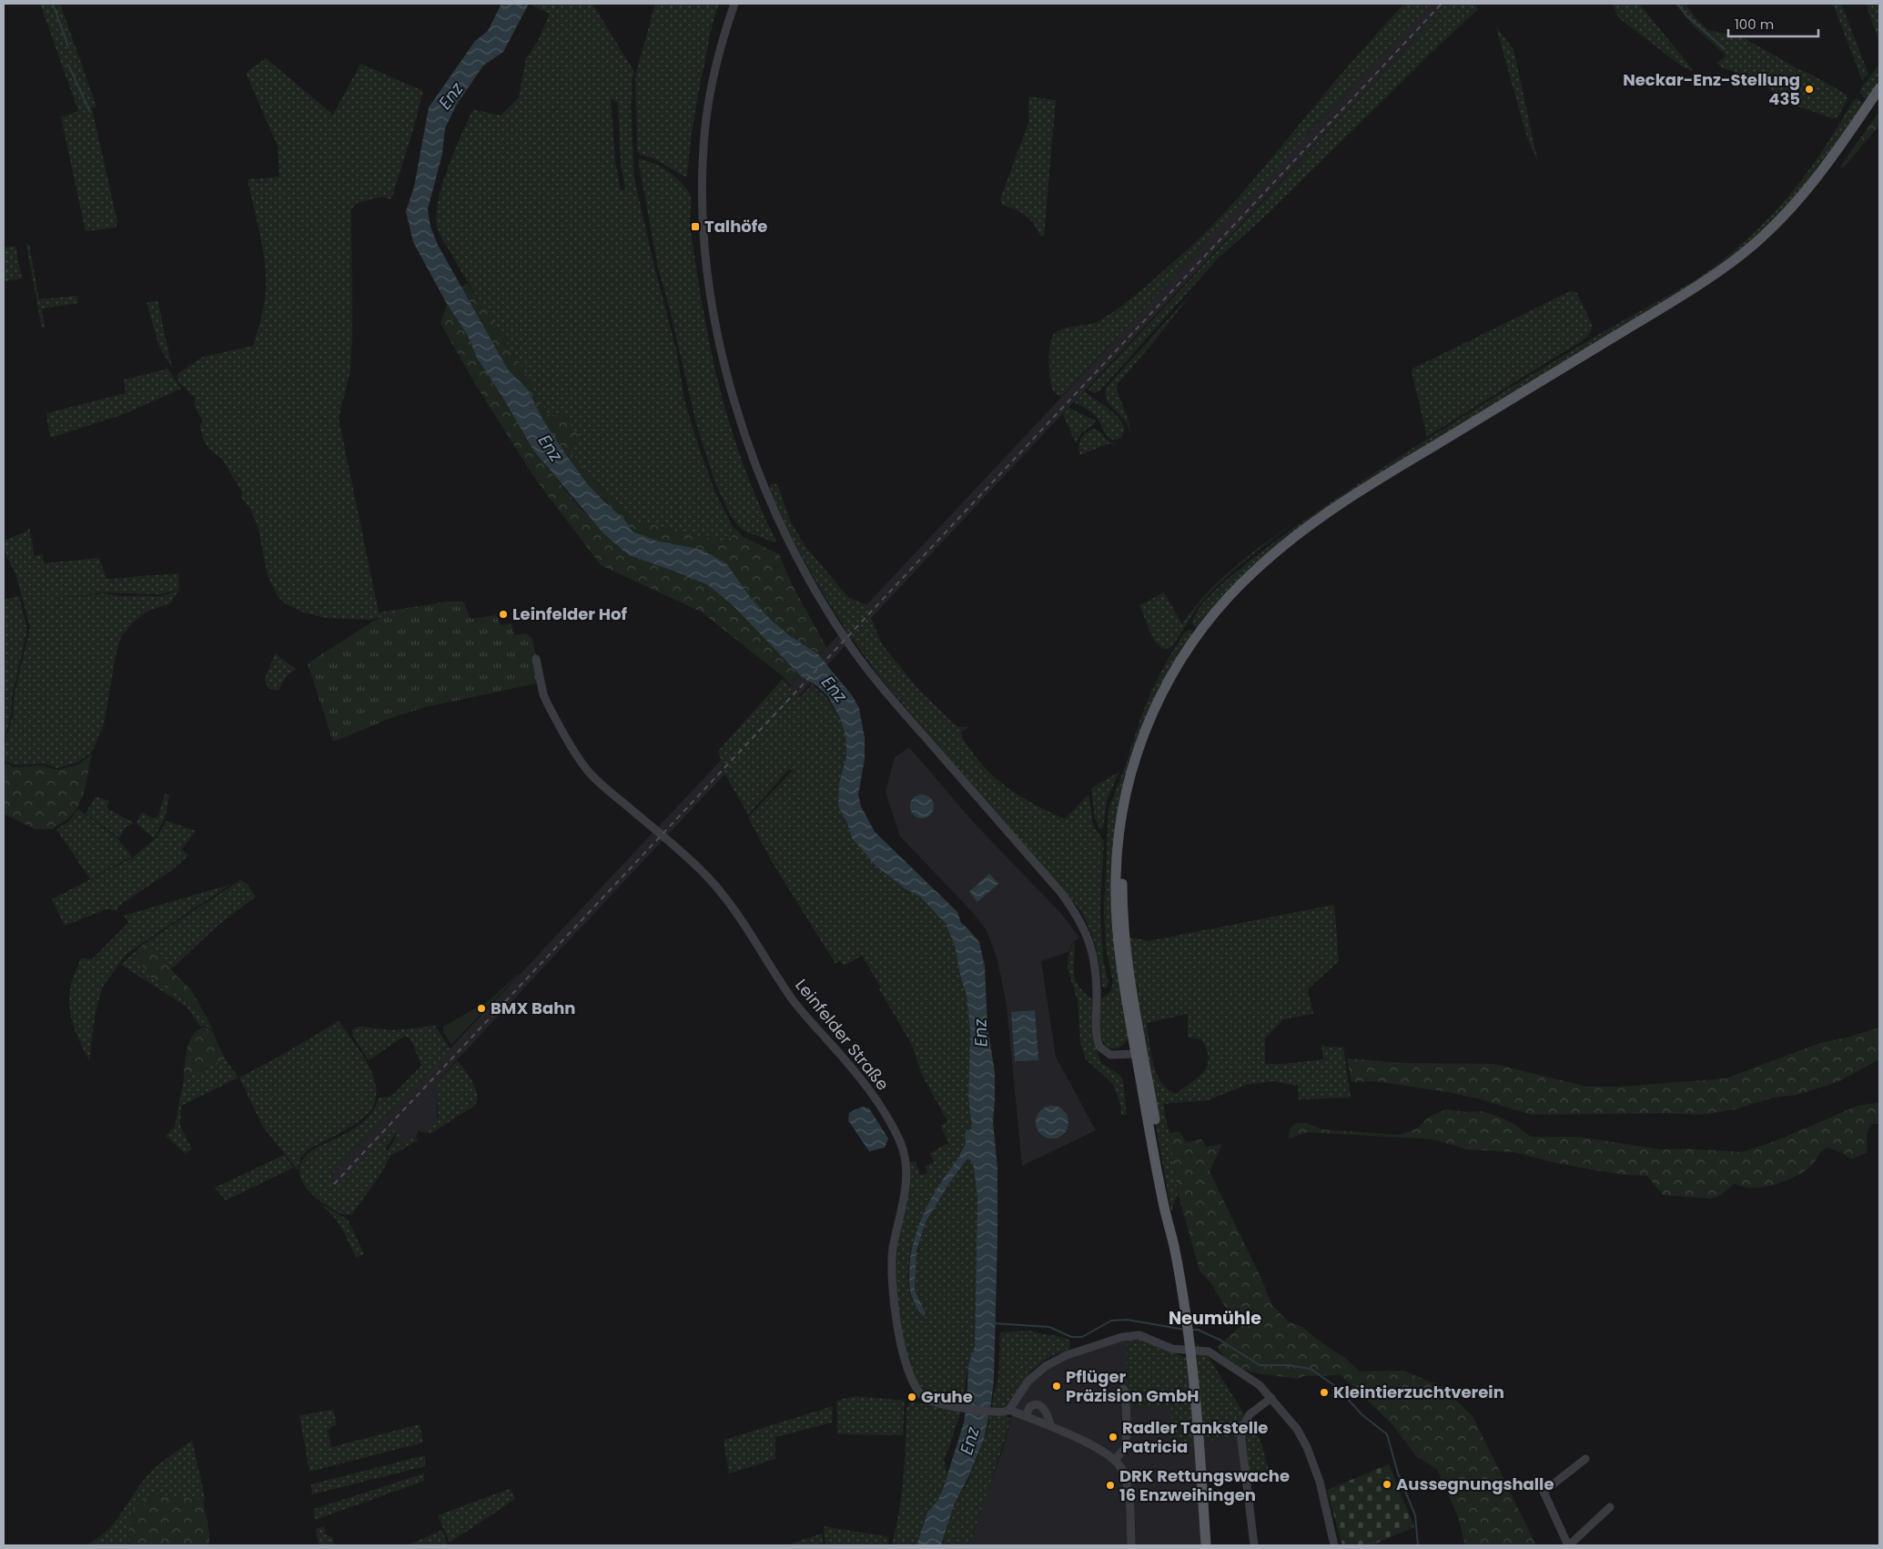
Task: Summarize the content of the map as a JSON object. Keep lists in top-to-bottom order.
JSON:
{
  "streets": {
    "street": ["Leinfelder Straße"]
  },
  "districts": ["Neumühle"],
  "water": ["Enz"],
  "places": {
    "other": [
      "Neckar-Enz-Stellung 435",
      "Leinfelder Hof",
      "BMX Bahn",
      "Pflüger Präzision GmbH",
      "Kleintierzuchtverein",
      "Gruhe",
      "Radler Tankstelle Patricia",
      "Aussegnungshalle",
      "DRK Rettungswache 16 Enzweihingen"
    ],
    "transit": ["Talhöfe"]
  },
  "scale_bar": "100 m"
}
